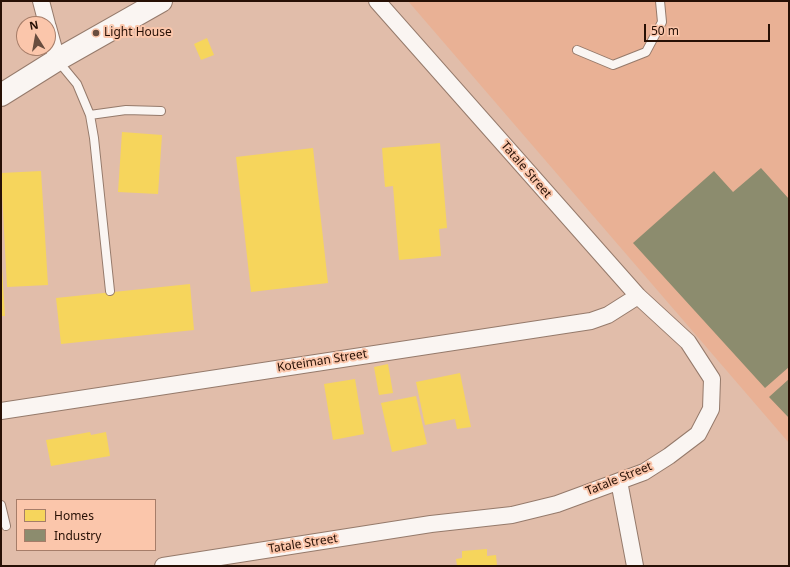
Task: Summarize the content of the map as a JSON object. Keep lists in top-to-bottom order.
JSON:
{
  "streets": {
    "street": ["Tatale Street", "Koteiman Street"]
  },
  "crossings": [
    ["Tatale Street", "Koteiman Street"]
  ],
  "places": ["Light House"],
  "legend": ["Homes", "Industry"],
  "scale_bar": "50 m",
  "north": "top"
}
